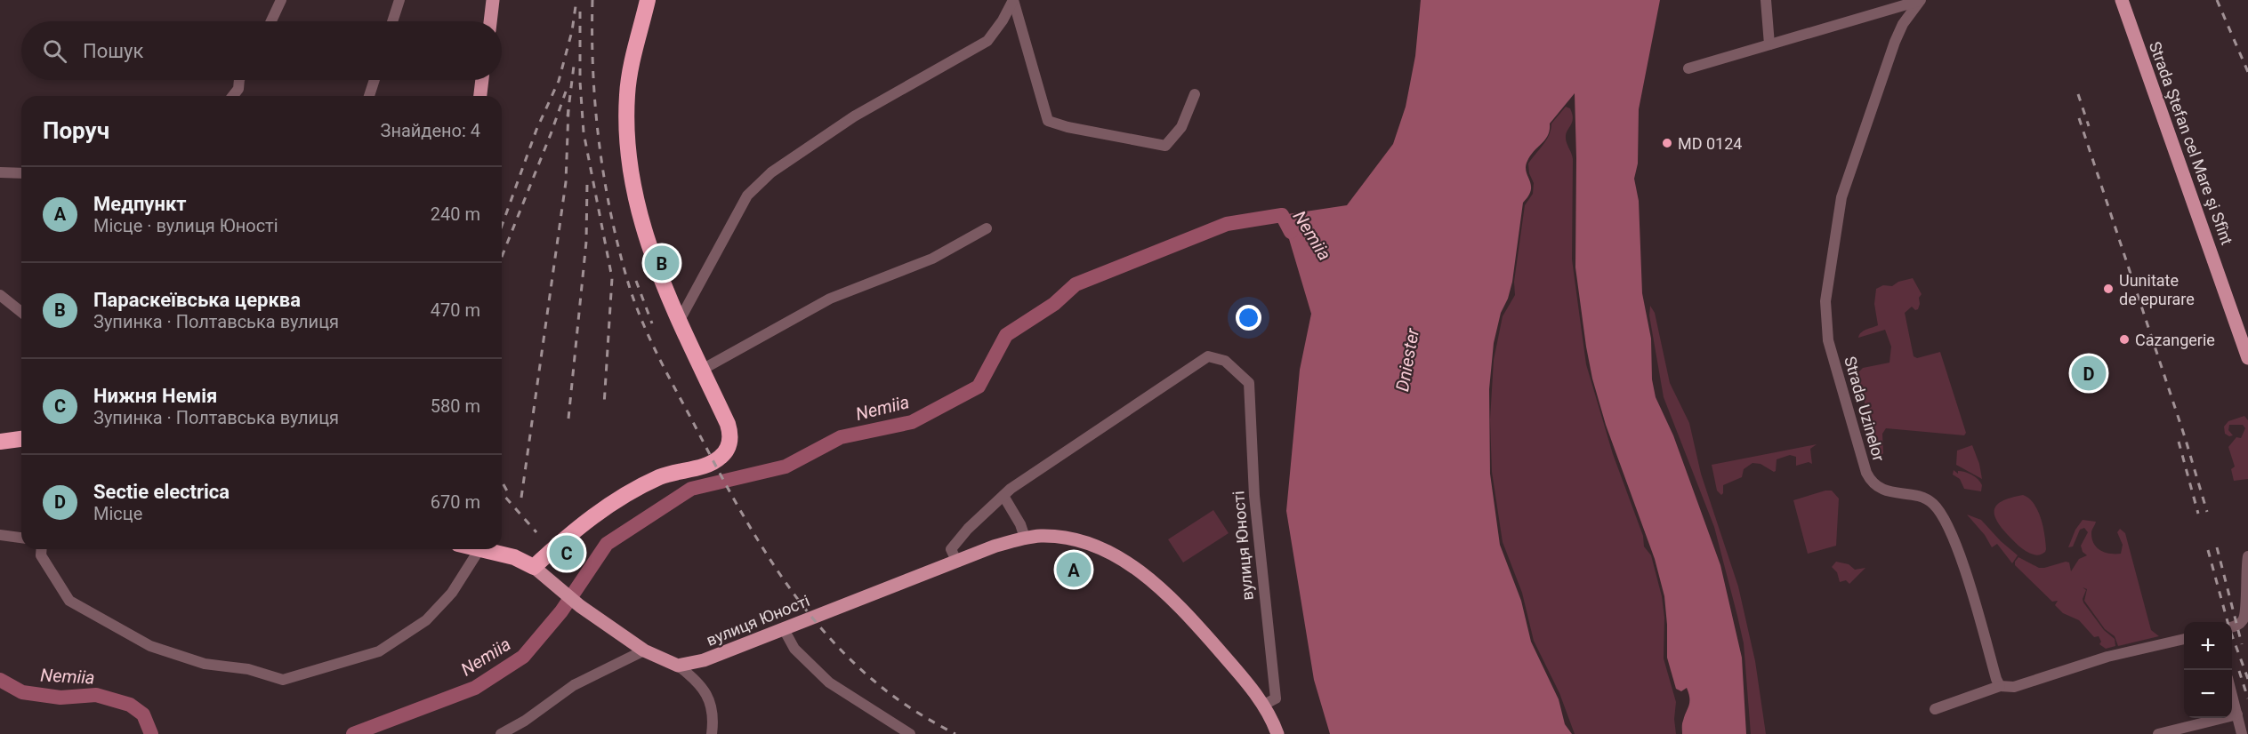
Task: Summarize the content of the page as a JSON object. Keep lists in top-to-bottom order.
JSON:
{
  "streets": {
    "main road": ["Strada Ştefan cel Mare şi Sfînt", "вулиця Юності"],
    "street": ["Strada Uzinelor"]
  },
  "water": ["Nemiia", "Dniester"],
  "places": ["MD 0124", "Uunitate de epurare", "Cazangerie"],
  "page": {
    "search": "Пошук",
    "heading": ["Поруч", "Знайдено: 4"],
    "list": [
      {
        "mark": "A",
        "name": "Медпункт",
        "note": "Місце · вулиця Юності",
        "value": "240 m"
      },
      {
        "mark": "B",
        "name": "Параскеївська церква",
        "note": "Зупинка · Полтавська вулиця",
        "value": "470 m"
      },
      {
        "mark": "C",
        "name": "Нижня Немія",
        "note": "Зупинка · Полтавська вулиця",
        "value": "580 m"
      },
      {
        "mark": "D",
        "name": "Sectie electrica",
        "note": "Місце",
        "value": "670 m"
      }
    ],
    "pins": [
      "B",
      "D",
      "C",
      "A"
    ],
    "map_buttons": ["+", "−"]
  }
}
